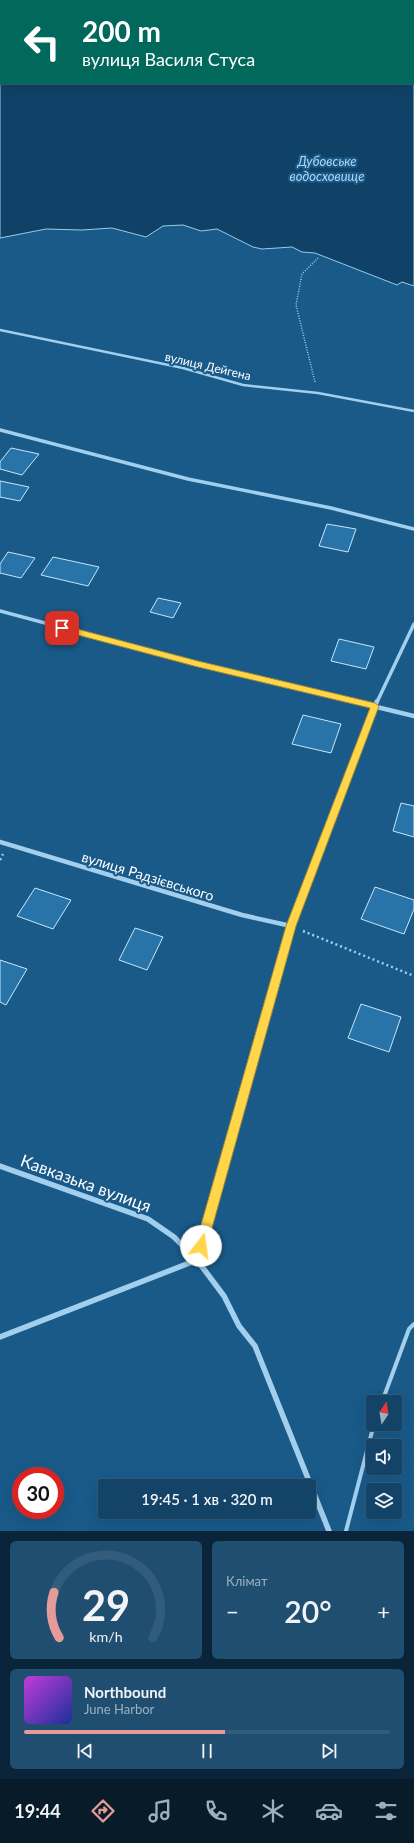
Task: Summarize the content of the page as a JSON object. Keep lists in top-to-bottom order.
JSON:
{
  "streets": {
    "street": ["вулиця Дейгена", "вулиця Радзієвського", "Кавказька вулиця"]
  },
  "water": ["Дубовське водосховище"],
  "north": "top",
  "page": {
    "turn": ["200 m", "вулиця Василя Стуса"],
    "limit": "30",
    "trip": "19:45 · 1 хв · 320 m",
    "tile": "Клімат",
    "heat": ["−", "20°", "+"],
    "song": ["Northbound", "June Harbor"],
    "tabs": "19:44",
    "gauge": ["29", "km/h"]
  }
}
